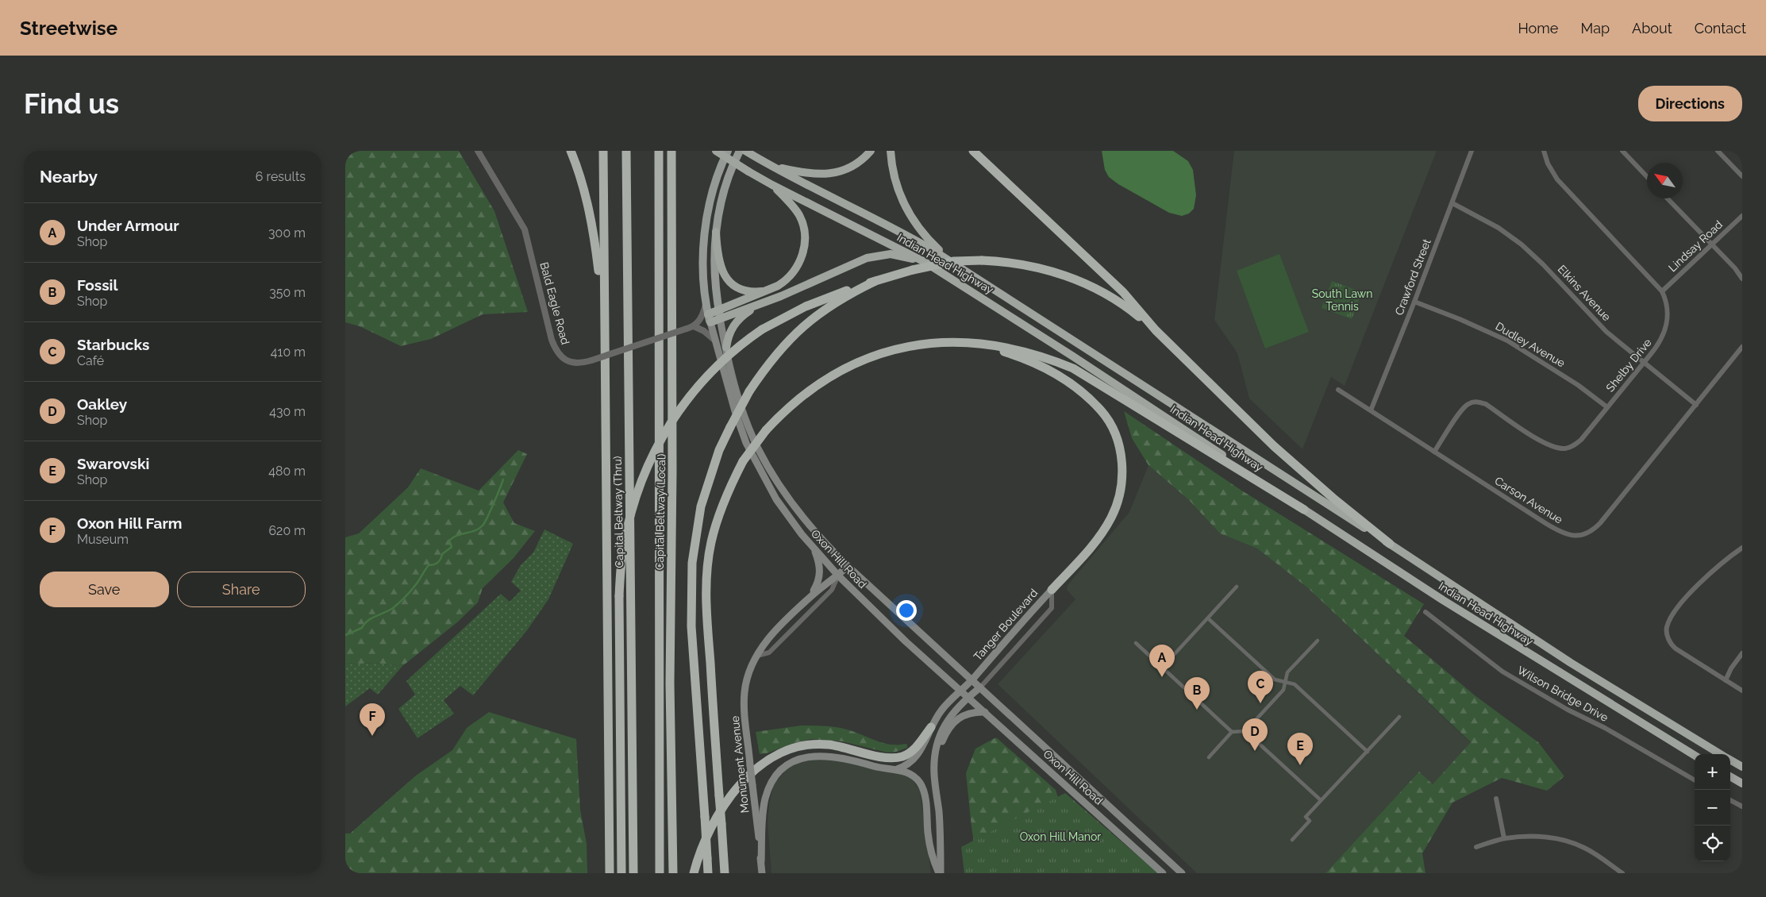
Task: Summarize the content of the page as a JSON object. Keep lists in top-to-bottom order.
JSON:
{
  "streets": {
    "highway": ["Indian Head Highway", "Capital Beltway (Thru)", "Capital Beltway (Local)"],
    "main road": ["Oxon Hill Road", "Tanger Boulevard", "Monument Avenue"],
    "street": [
      "Lindsay Road",
      "Crawford Street",
      "Elkins Avenue",
      "Bald Eagle Road",
      "Dudley Avenue",
      "Shelby Drive",
      "Carson Avenue",
      "Wilson Bridge Drive"
    ]
  },
  "crossings": [
    ["Lindsay Road", "Shelby Drive"],
    ["Crawford Street", "Elkins Avenue"],
    ["Crawford Street", "Dudley Avenue"],
    ["Crawford Street", "Carson Avenue"],
    ["Elkins Avenue", "Shelby Drive"],
    ["Elkins Avenue", "Carson Avenue"],
    ["Dudley Avenue", "Shelby Drive"],
    ["Shelby Drive", "Carson Avenue"],
    ["Oxon Hill Road", "Tanger Boulevard"],
    ["Oxon Hill Road", "Monument Avenue"]
  ],
  "parks": ["South Lawn Tennis", "Oxon Hill Manor"],
  "north": "top left",
  "page": {
    "header": "Streetwise",
    "nav": [
      "Home",
      "Map",
      "About",
      "Contact"
    ],
    "buttons": [
      "Directions",
      ["Save", "Share"]
    ],
    "title": "Find us",
    "heading": ["Nearby", "6 results"],
    "list": [
      {
        "mark": "A",
        "name": "Under Armour",
        "note": "Shop",
        "value": "300 m"
      },
      {
        "mark": "B",
        "name": "Fossil",
        "note": "Shop",
        "value": "350 m"
      },
      {
        "mark": "C",
        "name": "Starbucks",
        "note": "Café",
        "value": "410 m"
      },
      {
        "mark": "D",
        "name": "Oakley",
        "note": "Shop",
        "value": "430 m"
      },
      {
        "mark": "E",
        "name": "Swarovski",
        "note": "Shop",
        "value": "480 m"
      },
      {
        "mark": "F",
        "name": "Oxon Hill Farm",
        "note": "Museum",
        "value": "620 m"
      }
    ],
    "pins": [
      "A",
      "C",
      "B",
      "F",
      "D",
      "E"
    ],
    "map_buttons": ["+", "−"]
  }
}
